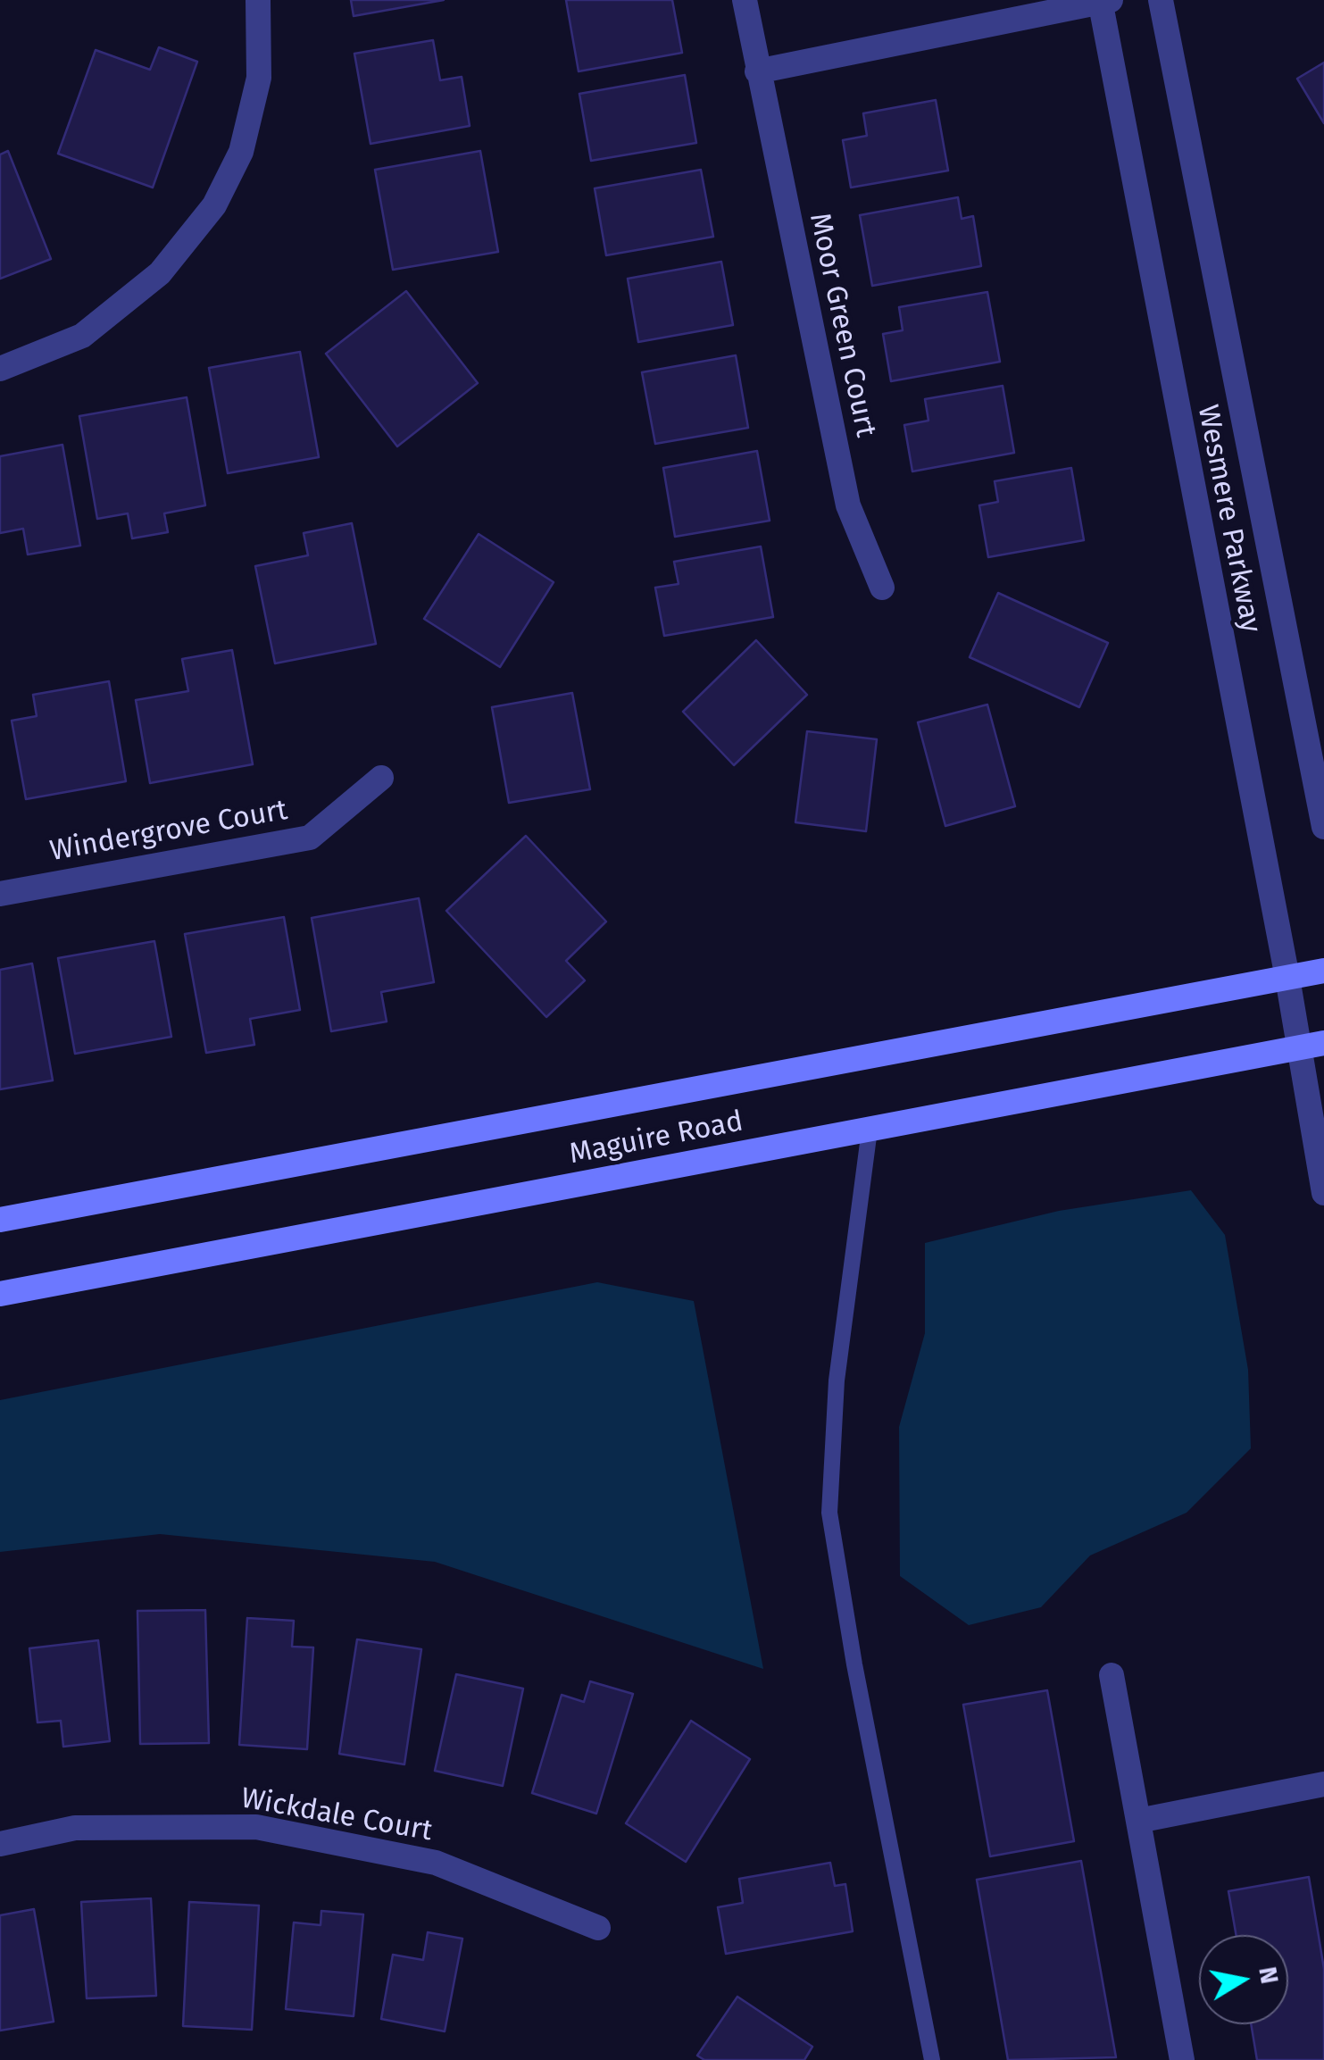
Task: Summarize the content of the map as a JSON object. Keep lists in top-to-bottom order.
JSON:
{
  "streets": {
    "main road": ["Maguire Road"],
    "street": [
      "Moor Green Court",
      "Wesmere Parkway",
      "Windergrove Court",
      "Wickdale Court"
    ]
  },
  "crossings": [
    ["Wesmere Parkway", "Maguire Road"]
  ],
  "north": "right"
}
